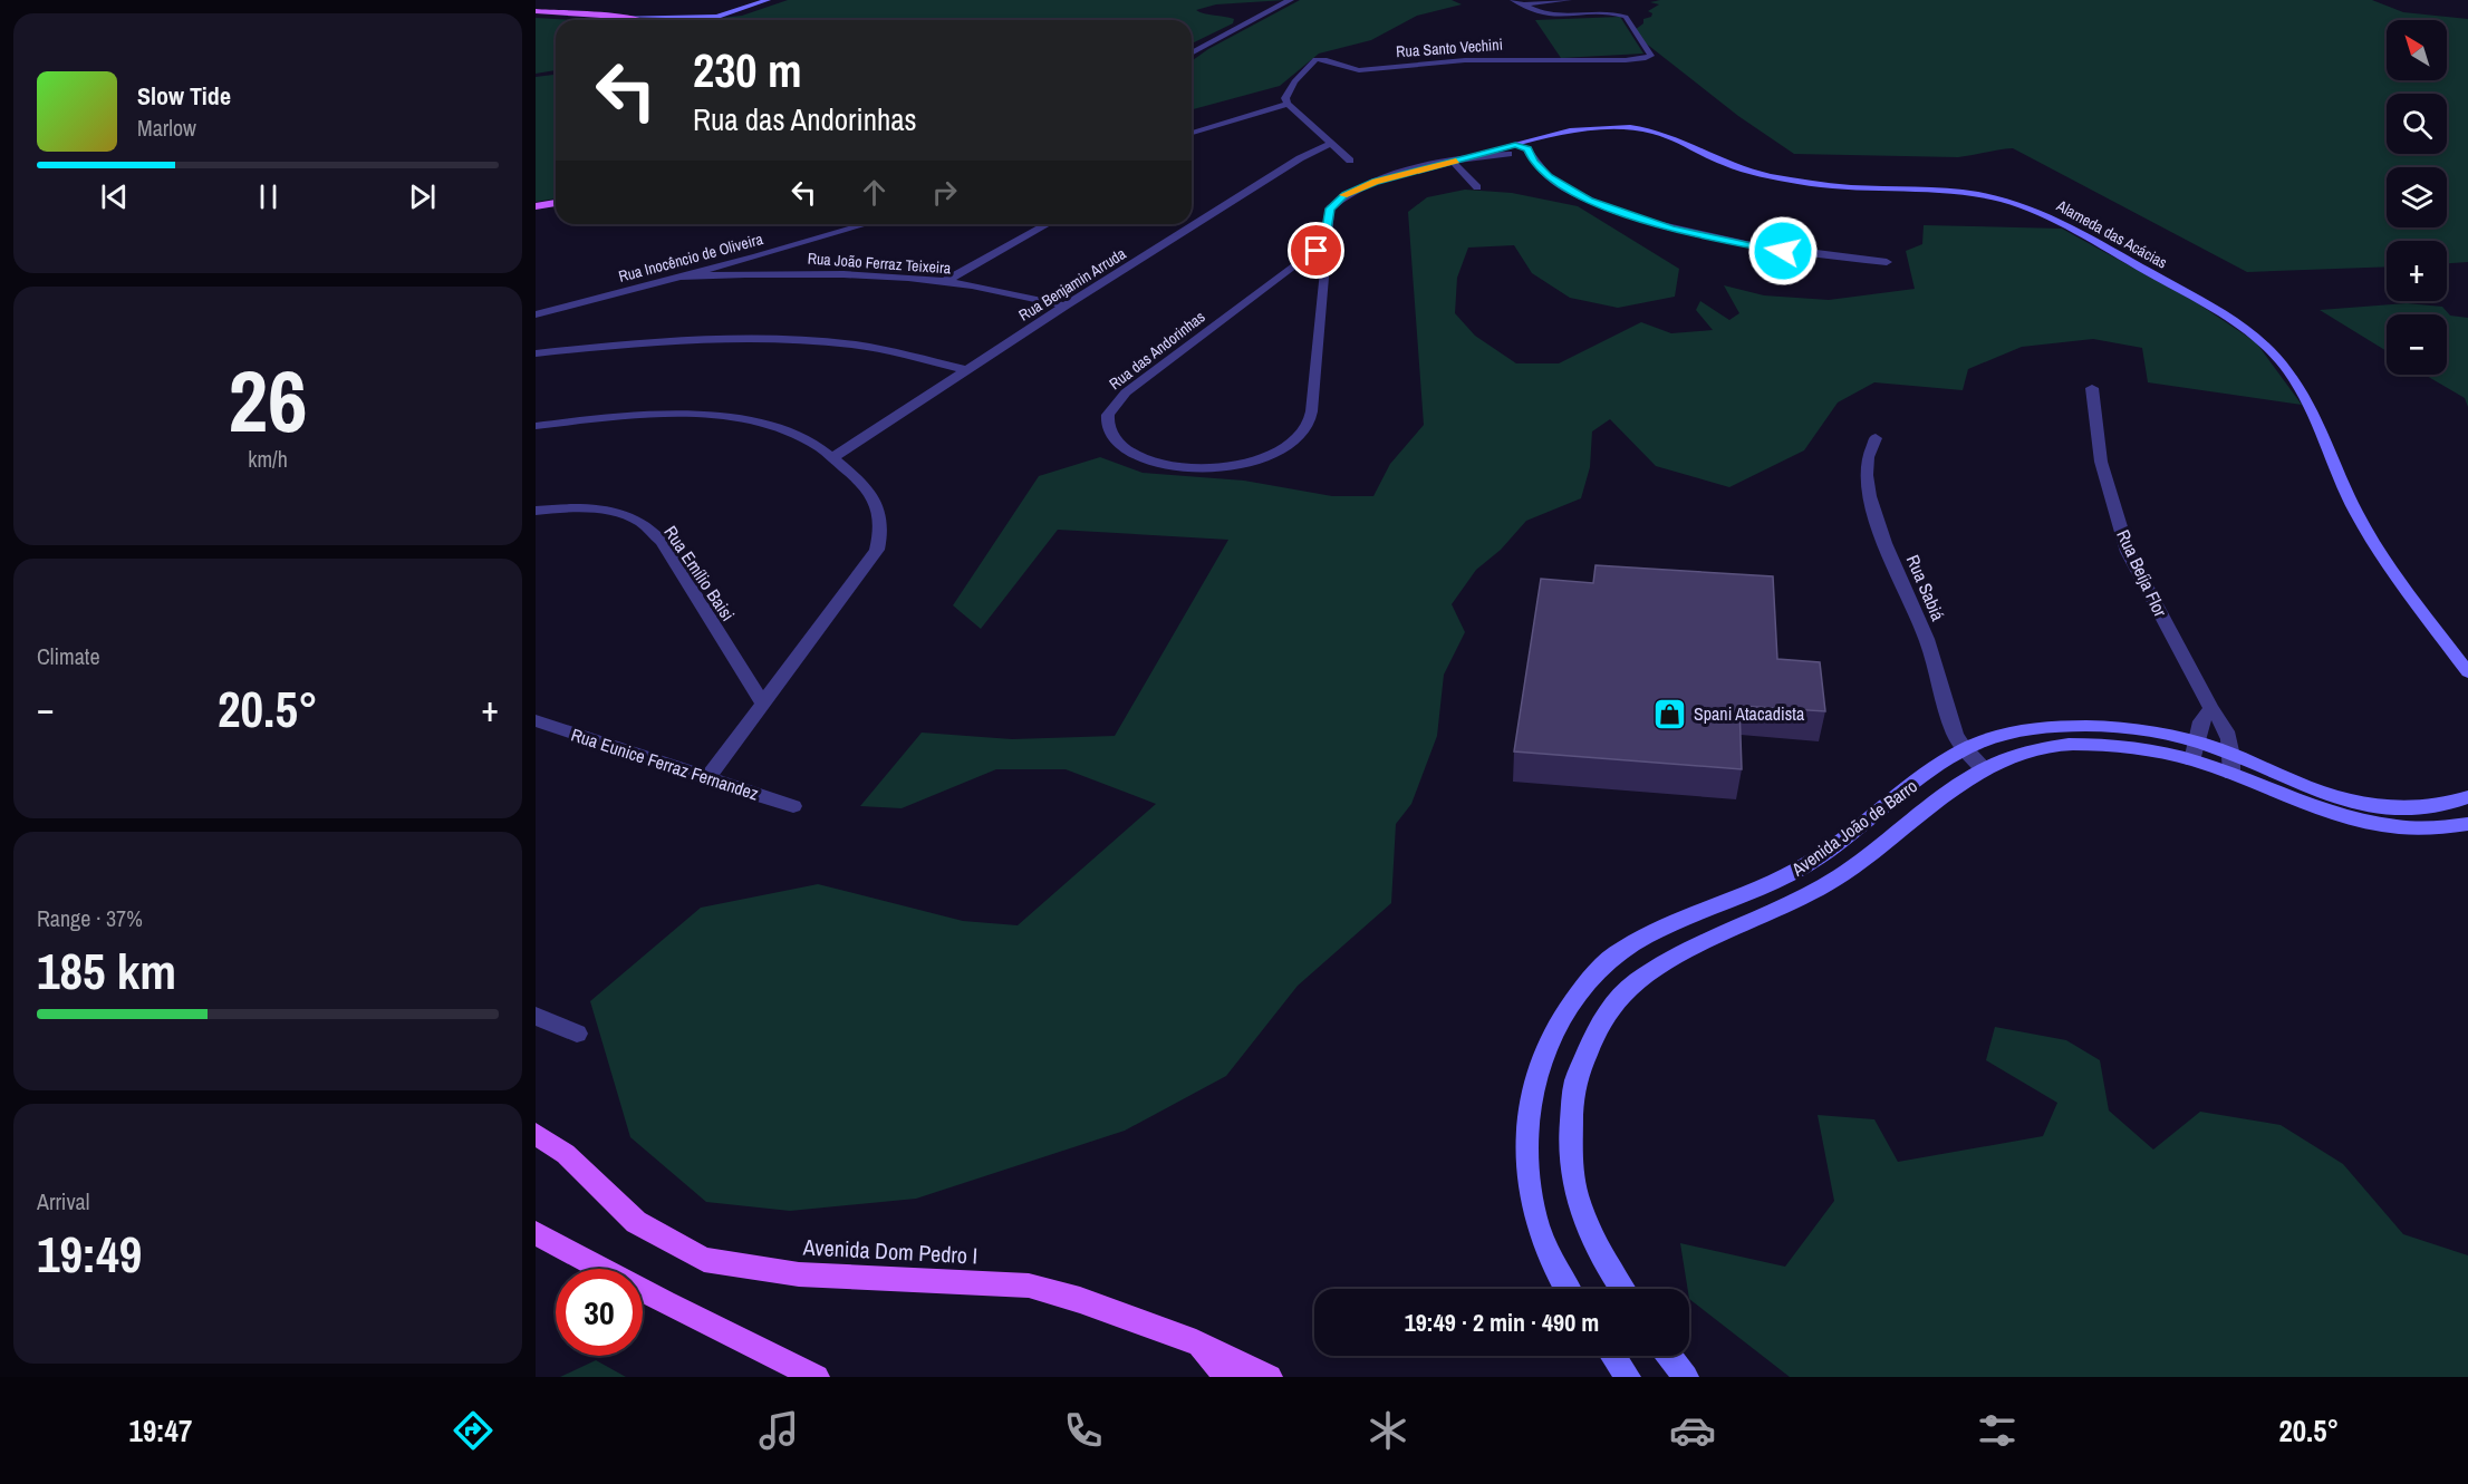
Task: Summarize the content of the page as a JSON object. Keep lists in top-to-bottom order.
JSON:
{
  "streets": {
    "main road": ["Avenida Dom Pedro I"],
    "street": [
      "Rua Santo Vechini",
      "Alameda das Acácias",
      "Rua Inocêncio de Oliveira",
      "Rua João Ferraz Teixeira",
      "Rua Benjamin Arruda",
      "Rua das Andorinhas",
      "Rua Emílio Baisi",
      "Rua Beíja Flor",
      "Rua Sabiá",
      "Rua Eunice Ferraz Fernandez",
      "Avenida João de Barro"
    ]
  },
  "crossings": [
    ["Alameda das Acácias", "Rua das Andorinhas"],
    ["Rua Inocêncio de Oliveira", "Rua João Ferraz Teixeira"],
    ["Rua João Ferraz Teixeira", "Rua Benjamin Arruda"],
    ["Rua Beíja Flor", "Avenida João de Barro"],
    ["Rua Sabiá", "Avenida João de Barro"]
  ],
  "places": {
    "shop": ["Spani Atacadista"]
  },
  "north": "top left",
  "page": {
    "map_buttons": ["+", "−"],
    "turn": ["230 m", "Rua das Andorinhas"],
    "song": ["Slow Tide", "Marlow"],
    "tile": [
      ["26", "km/h"],
      "Climate",
      ["Range · 37%", "185 km"],
      ["Arrival", "19:49"]
    ],
    "heat": ["−", "20.5°", "+"],
    "limit": "30",
    "trip": "19:49 · 2 min · 490 m",
    "tabs": ["19:47", "20.5°"]
  }
}
